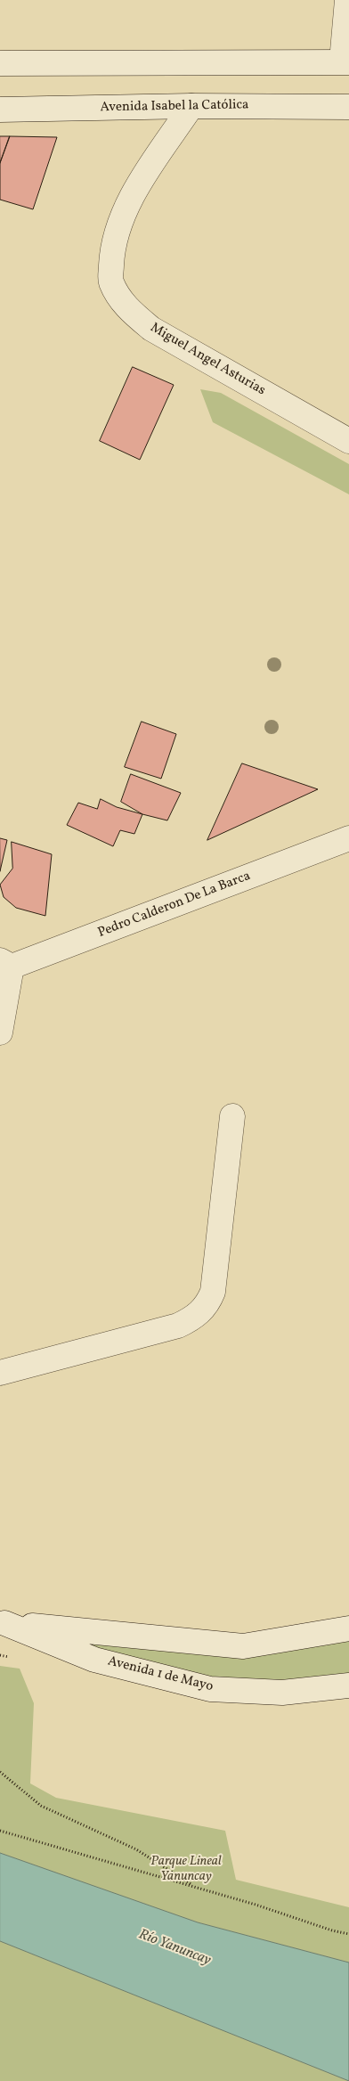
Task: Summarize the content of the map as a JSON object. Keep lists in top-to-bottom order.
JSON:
{
  "streets": {
    "main road": [
      "Avenida Isabel la Católica",
      "Miguel Angel Asturias",
      "Pedro Calderon De La Barca",
      "Avenida 1 de Mayo"
    ]
  },
  "crossings": [
    ["Avenida Isabel la Católica", "Miguel Angel Asturias"]
  ],
  "water": ["Río Yanuncay"],
  "parks": ["Parque Lineal Yanuncay"]
}
